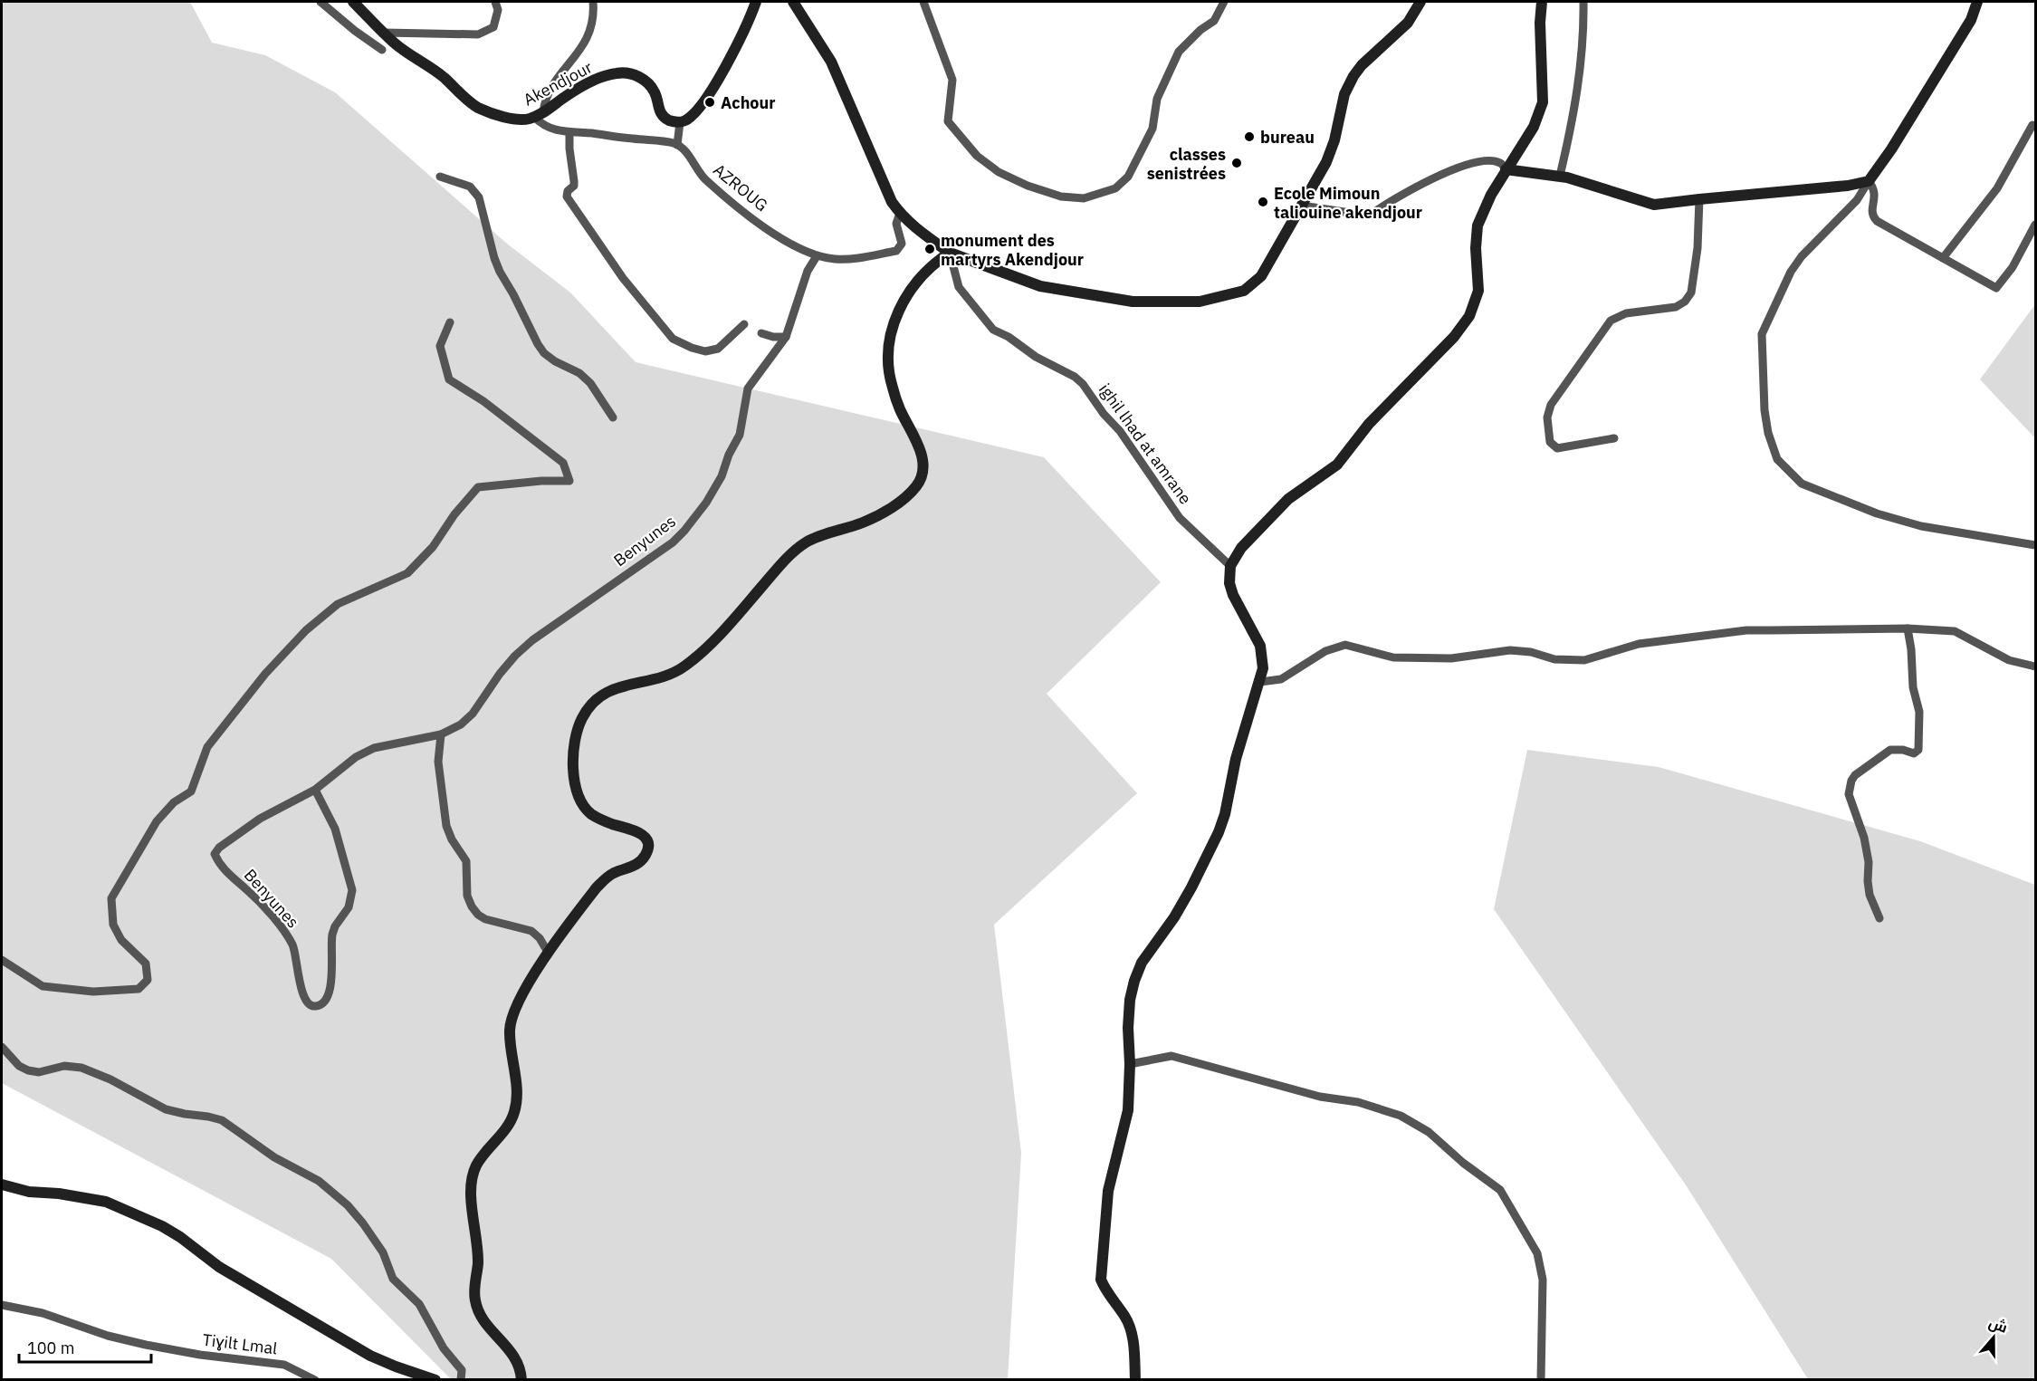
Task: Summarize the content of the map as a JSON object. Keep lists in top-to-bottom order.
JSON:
{
  "streets": {
    "main road": ["Akendjour"],
    "street": [
      "AZROUG",
      "ighil lhad at amrane",
      "Benyunes",
      "Tiɣilt Lmal"
    ]
  },
  "crossings": [
    ["AZROUG", "Benyunes"]
  ],
  "places": [
    "Achour",
    "bureau",
    "classes senistrées",
    "Ecole Mimoun taliouine akendjour",
    "monument des martyrs Akendjour"
  ],
  "scale_bar": "100 m",
  "north": "top"
}
